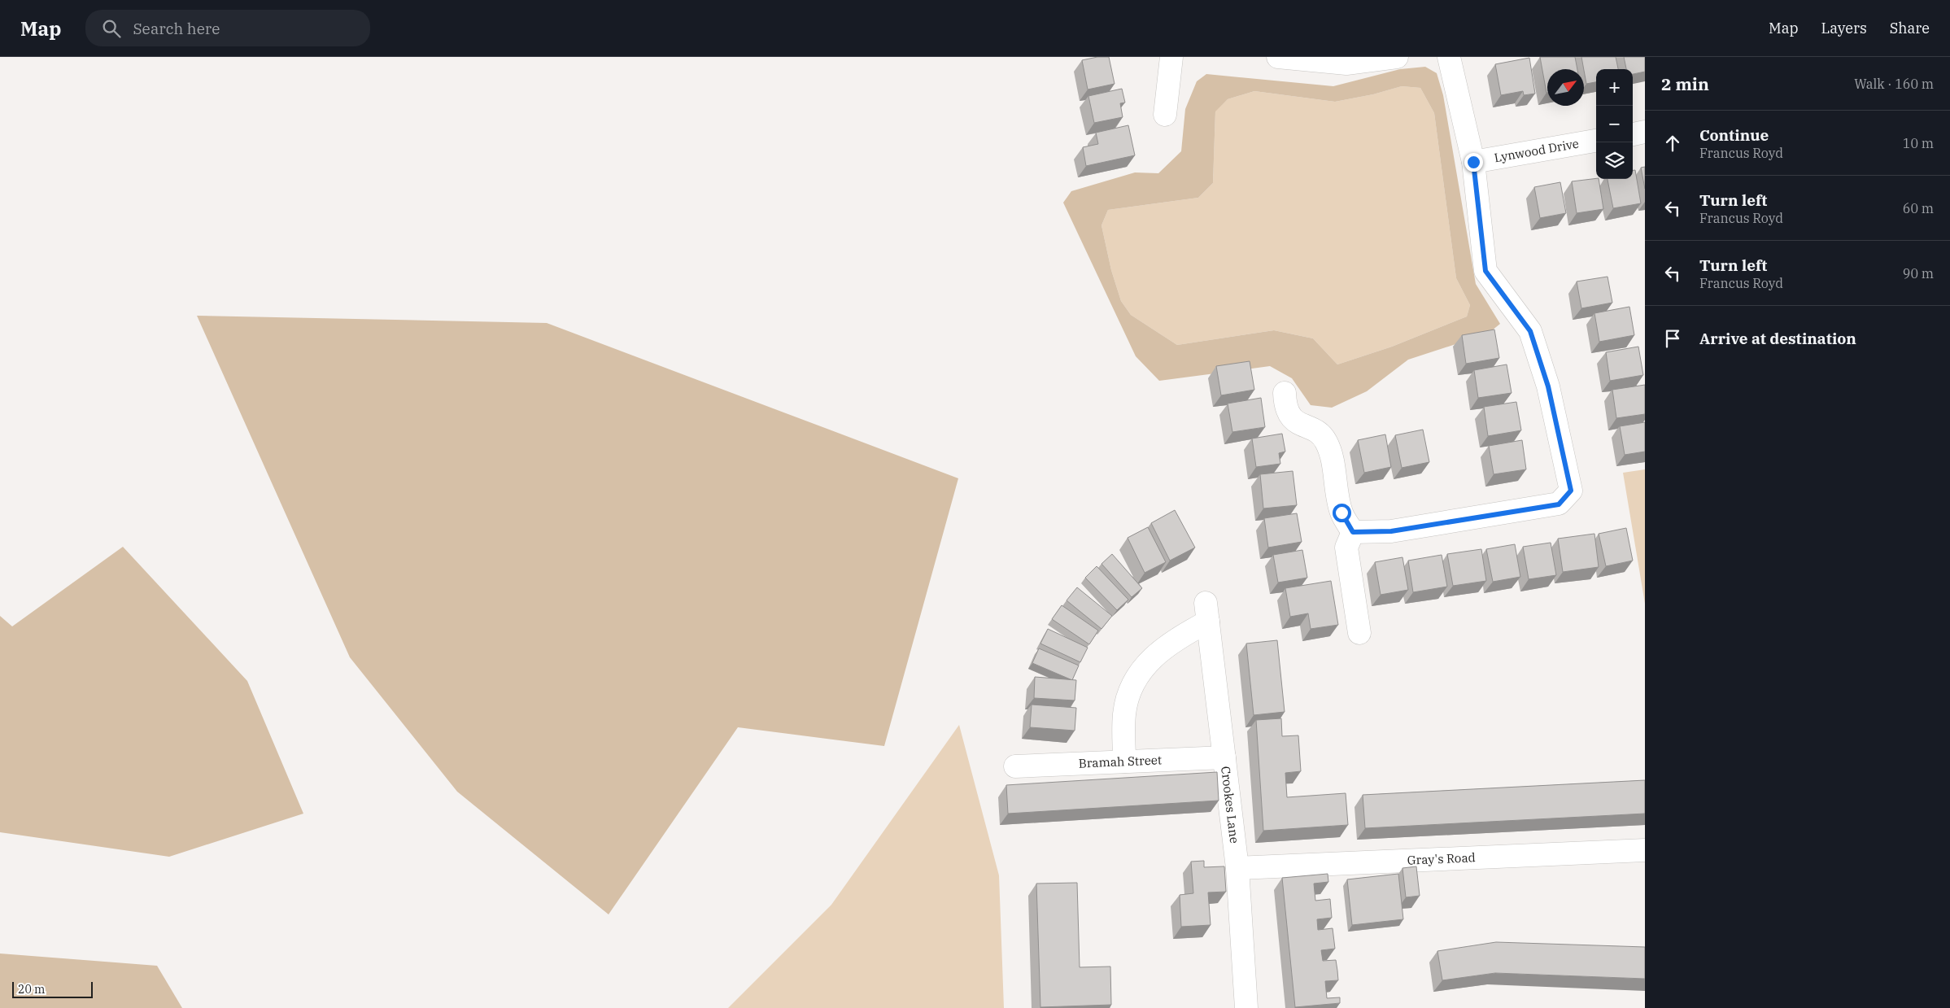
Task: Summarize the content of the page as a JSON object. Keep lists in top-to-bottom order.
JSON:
{
  "streets": {
    "street": [
      "Lynwood Drive",
      "Bramah Street",
      "Crookes Lane",
      "Gray's Road"
    ]
  },
  "crossings": [
    ["Bramah Street", "Crookes Lane"],
    ["Crookes Lane", "Gray's Road"]
  ],
  "scale_bar": "20 m",
  "north": "top right",
  "page": {
    "header": "Map",
    "search": "Search here",
    "nav": ["Map", "Layers", "Share"],
    "heading": ["2 min", "Walk · 160 m"],
    "map_buttons": ["+", "−"],
    "list": [
      ["Continue", "Francus Royd", "10 m"],
      ["Turn left", "Francus Royd", "60 m"],
      ["Turn left", "Francus Royd", "90 m"],
      "Arrive at destination"
    ],
    "scale": "20 m"
  }
}
